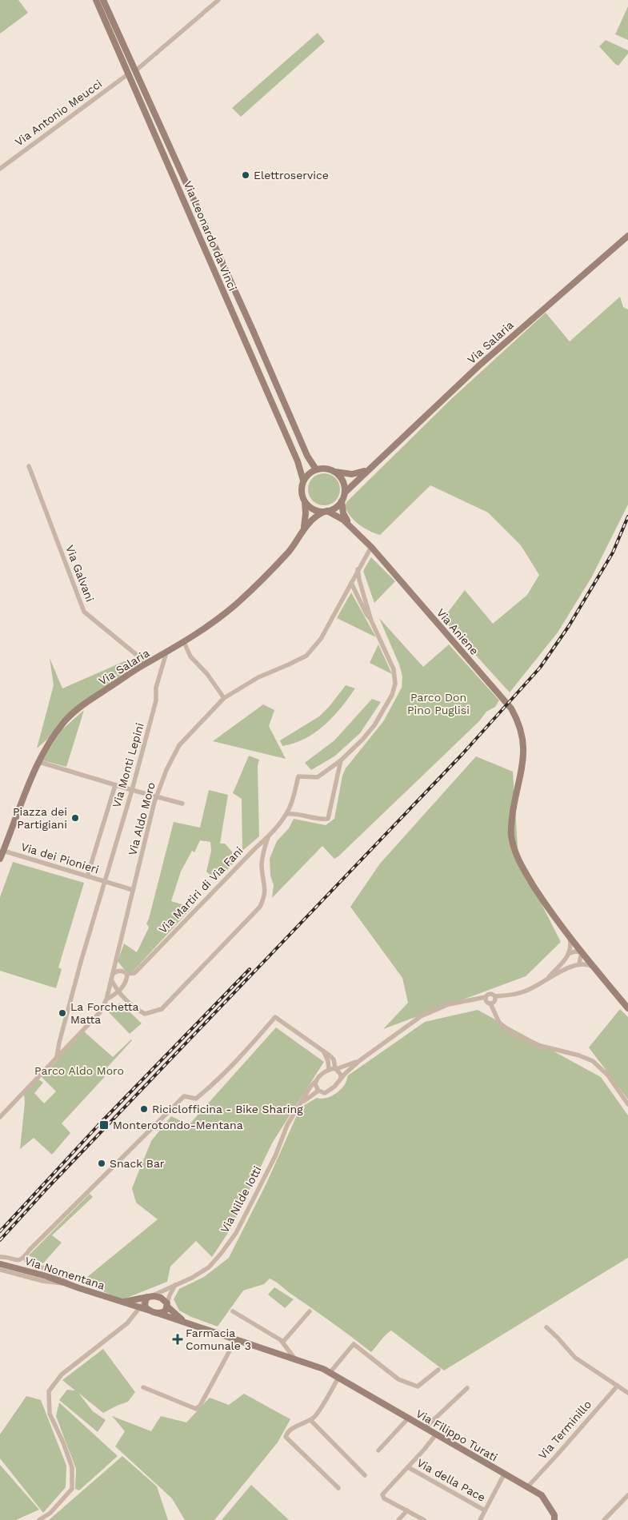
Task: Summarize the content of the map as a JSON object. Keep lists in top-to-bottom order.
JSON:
{
  "streets": {
    "main road": [
      "Via Leonardo da Vinci",
      "Via Salaria",
      "Via Aniene",
      "Via Nomentana",
      "Via Filippo Turati"
    ],
    "street": [
      "Via Antonio Meucci",
      "Via Galvani",
      "Via Monti Lepini",
      "Via Aldo Moro",
      "Via dei Pionieri",
      "Via Martiri di Via Fani",
      "Via Nilde Iotti",
      "Via Terminillo",
      "Via della Pace"
    ]
  },
  "crossings": [
    ["Via Antonio Meucci", "Via Leonardo da Vinci"],
    ["Via Leonardo da Vinci", "Via Salaria"],
    ["Via Leonardo da Vinci", "Via Aniene"],
    ["Via Salaria", "Via Galvani"],
    ["Via Salaria", "Via Aniene"],
    ["Via Salaria", "Via Monti Lepini"],
    ["Via Salaria", "Via dei Pionieri"],
    ["Via Aniene", "Via Aldo Moro"],
    ["Via Monti Lepini", "Via Aldo Moro"],
    ["Via Monti Lepini", "Via dei Pionieri"],
    ["Via Aldo Moro", "Via Martiri di Via Fani"],
    ["Via Nilde Iotti", "Via Nomentana"],
    ["Via Nilde Iotti", "Via Filippo Turati"],
    ["Via Nomentana", "Via Filippo Turati"],
    ["Via Terminillo", "Via Filippo Turati"]
  ],
  "parks": ["Parco Don Pino Puglisi", "Parco Aldo Moro"],
  "places": {
    "other": [
      "Elettroservice",
      "Piazza dei Partigiani",
      "La Forchetta Matta",
      "Riciclofficina - Bike Sharing",
      "Snack Bar"
    ],
    "transit": ["Monterotondo-Mentana"],
    "health": ["Farmacia Comunale 3"]
  }
}
